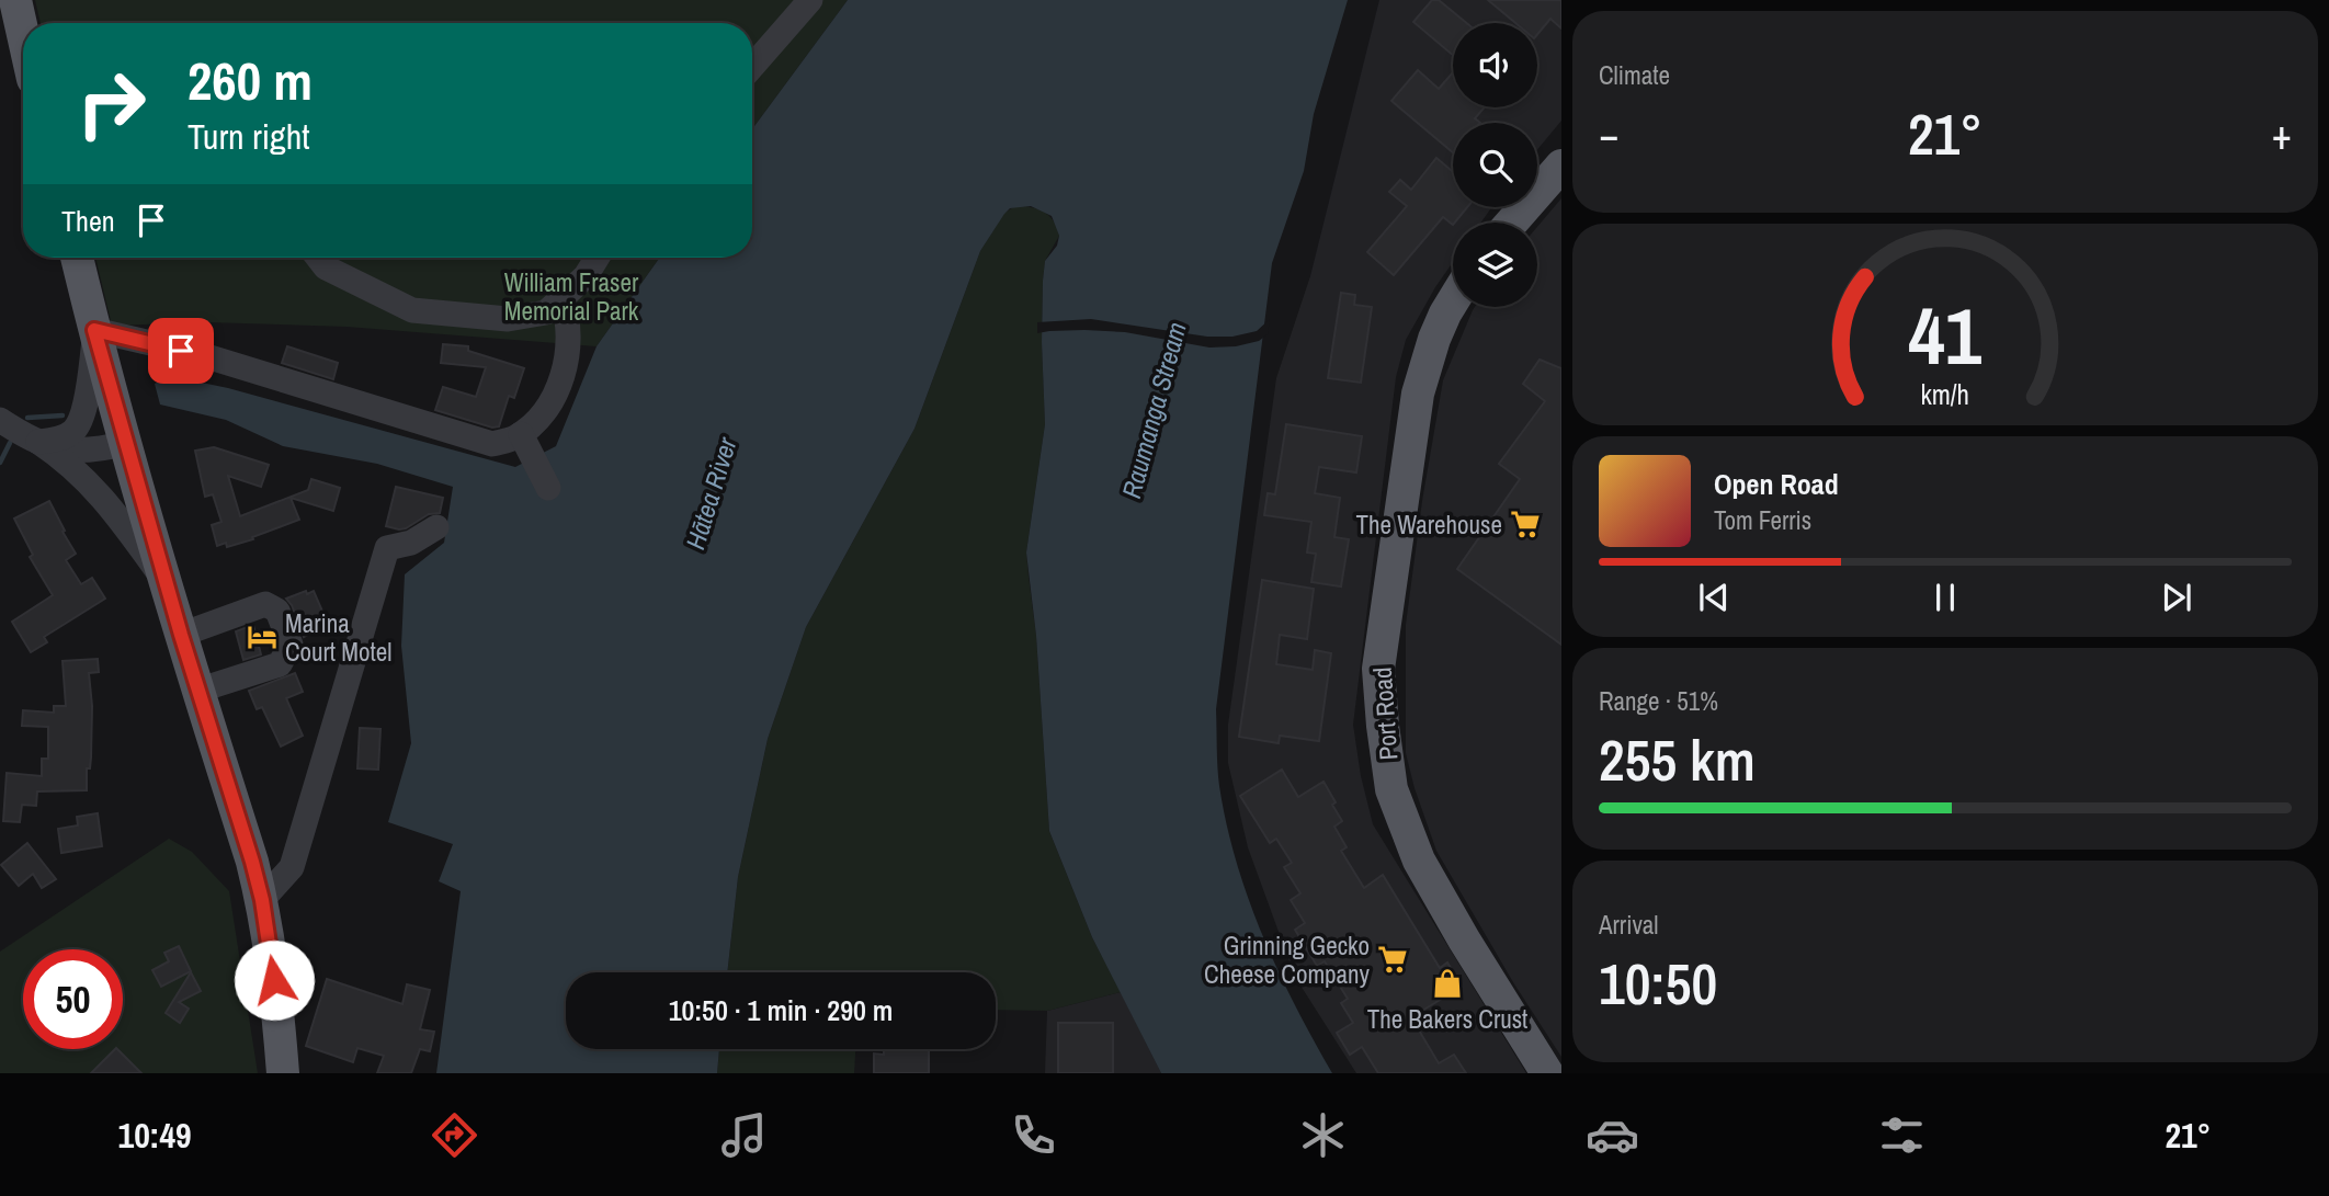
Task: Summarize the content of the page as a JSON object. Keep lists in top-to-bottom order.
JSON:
{
  "streets": {
    "main road": ["Port Road"]
  },
  "water": ["Raumanga Stream", "Hātea River"],
  "parks": ["William Fraser Memorial Park"],
  "places": {
    "supermarket": ["The Warehouse", "Grinning Gecko Cheese Company"],
    "hotel": ["Marina Court Motel"],
    "shop": ["The Bakers Crust"]
  },
  "page": {
    "tile": [
      "Climate",
      ["Range · 51%", "255 km"],
      ["Arrival", "10:50"]
    ],
    "turn": ["260 m", "Turn right"],
    "heat": ["−", "21°", "+"],
    "then": "Then",
    "song": ["Open Road", "Tom Ferris"],
    "limit": "50",
    "trip": "10:50 · 1 min · 290 m",
    "tabs": ["10:49", "21°"],
    "gauge": ["41", "km/h"]
  }
}
